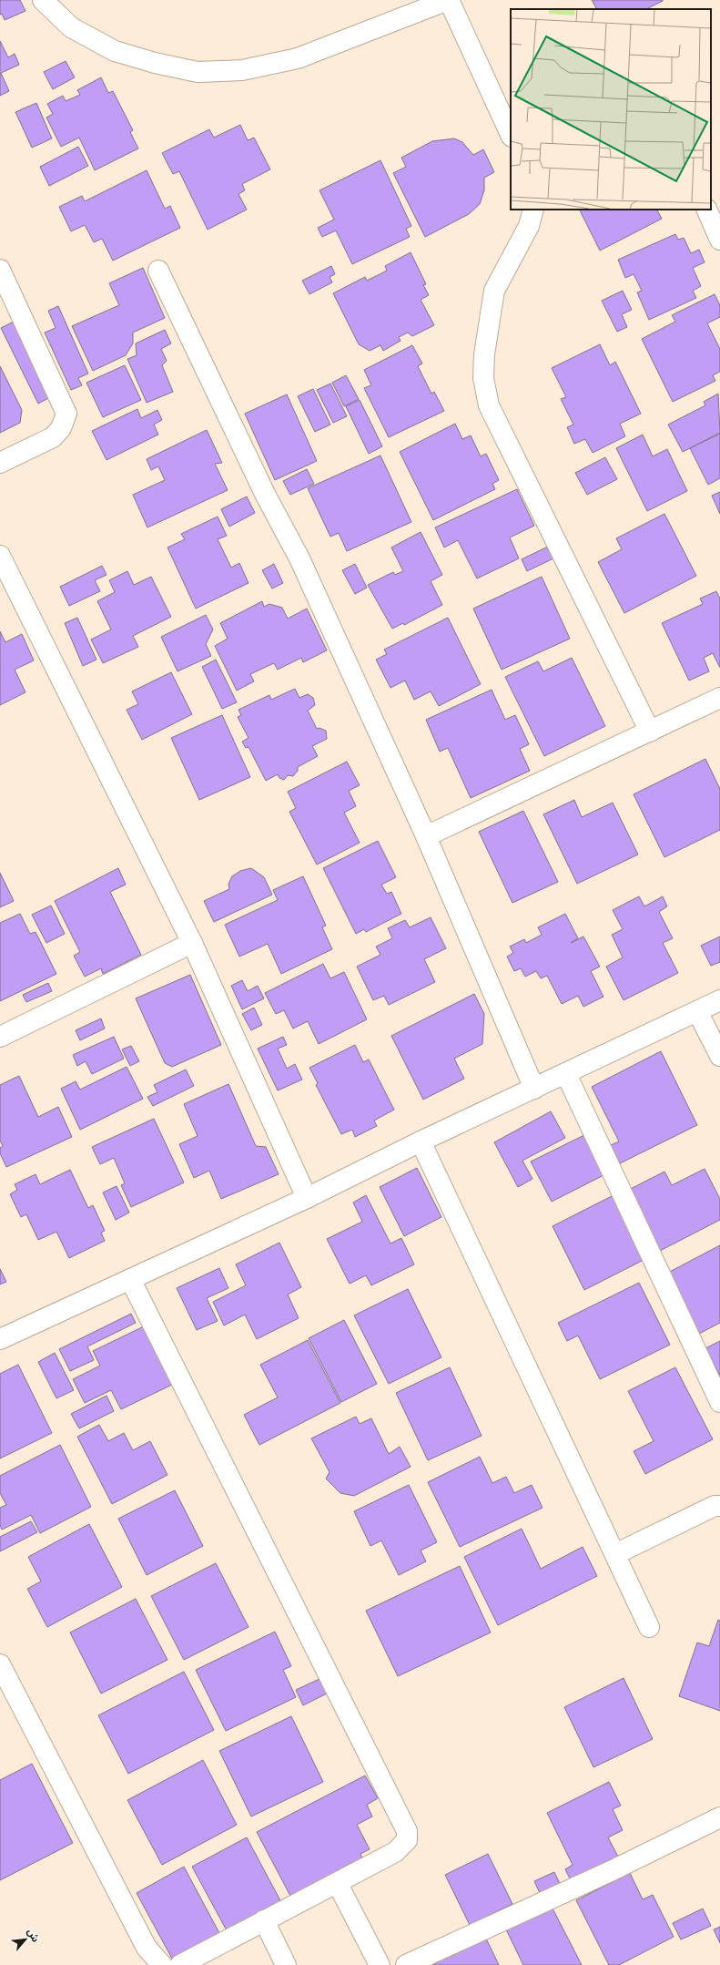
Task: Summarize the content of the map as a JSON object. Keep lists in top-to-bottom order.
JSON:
{
  "north": "top right"
}
